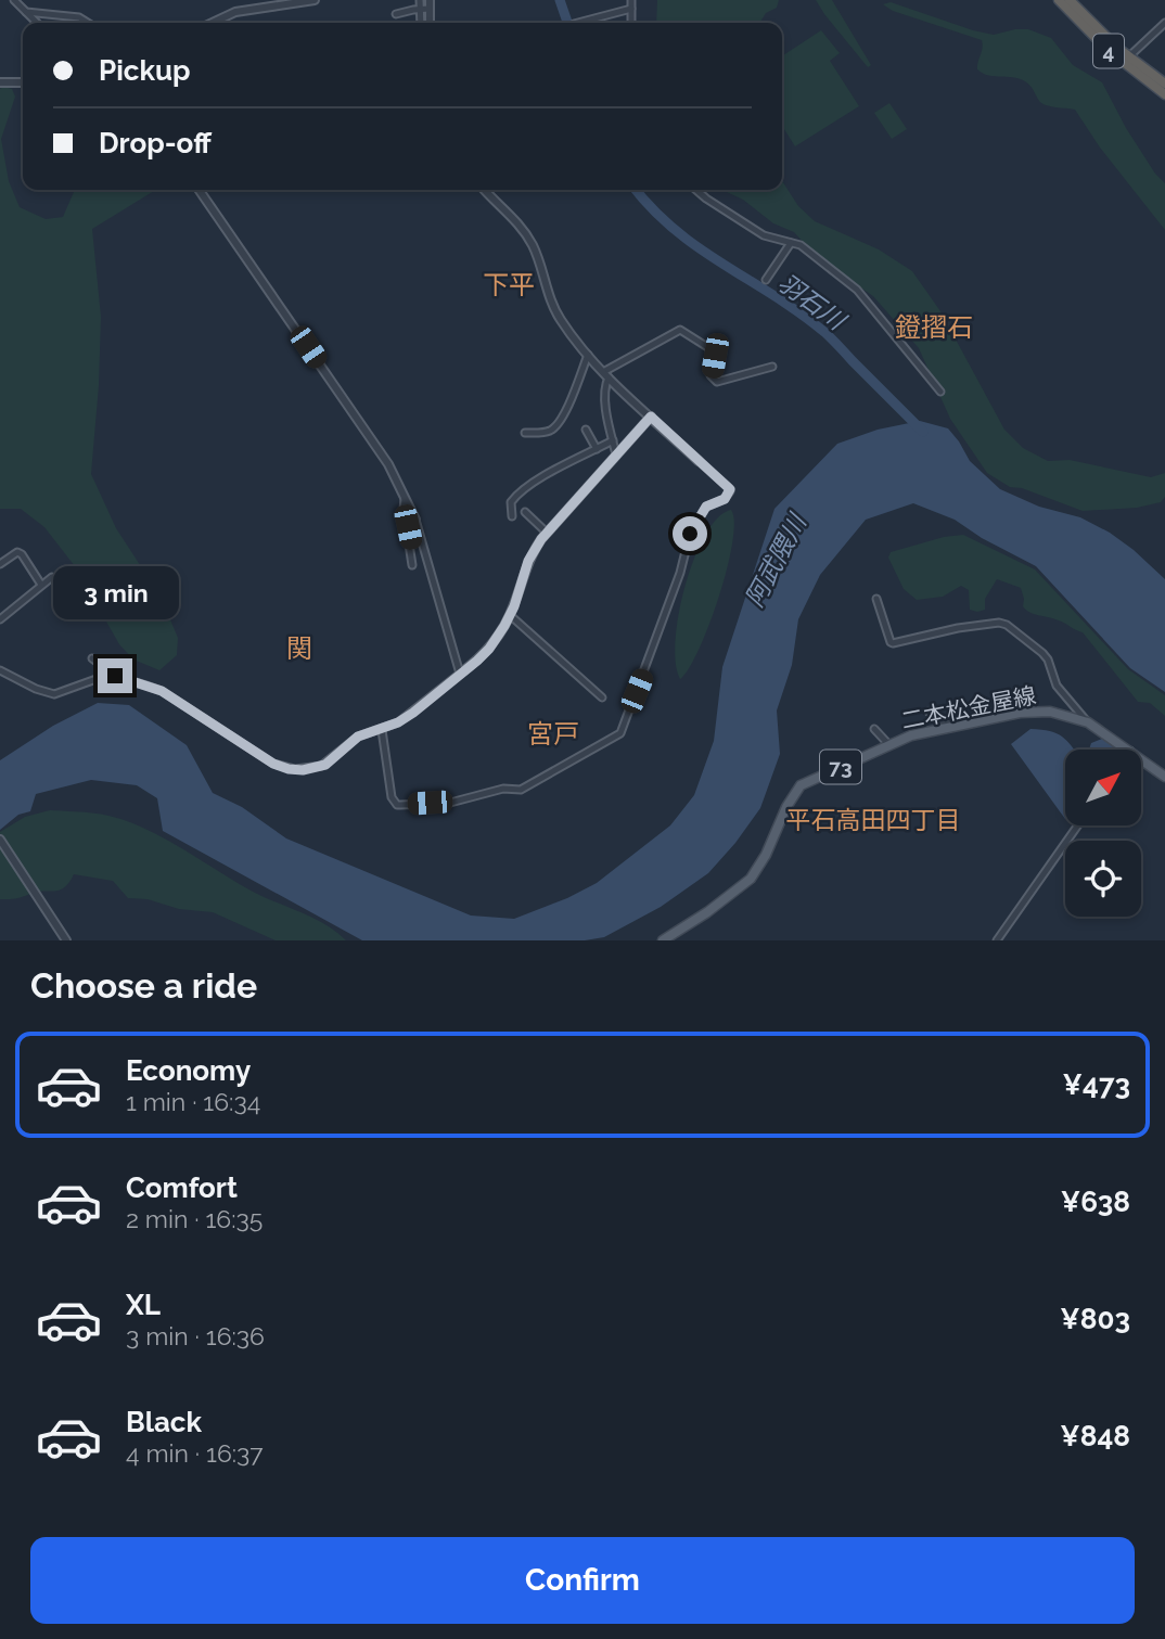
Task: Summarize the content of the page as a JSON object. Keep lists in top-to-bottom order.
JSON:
{
  "streets": {
    "highway": ["4"],
    "main road": ["二本松金屋線", "73"]
  },
  "districts": [
    "下平",
    "鐙摺石",
    "関",
    "宮戸",
    "平石高田四丁目"
  ],
  "water": ["羽石川", "阿武隈川"],
  "north": "top right",
  "page": {
    "banner": ["Pickup", "Drop-off"],
    "bubble": "3 min",
    "heading": "Choose a ride",
    "list": [
      {
        "name": "Economy",
        "note": "1 min · 16:34",
        "value": "¥473"
      },
      {
        "name": "Comfort",
        "note": "2 min · 16:35",
        "value": "¥638"
      },
      {
        "name": "XL",
        "note": "3 min · 16:36",
        "value": "¥803"
      },
      {
        "name": "Black",
        "note": "4 min · 16:37",
        "value": "¥848"
      }
    ],
    "buttons": "Confirm"
  }
}
